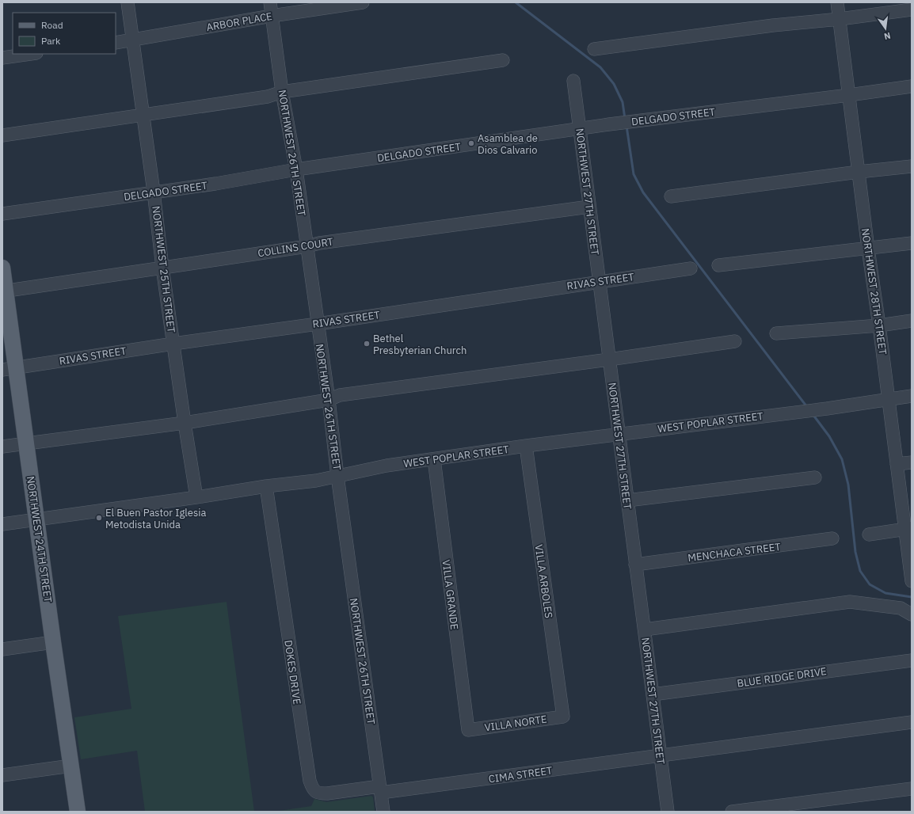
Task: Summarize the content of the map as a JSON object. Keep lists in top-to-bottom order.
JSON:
{
  "streets": {
    "main road": ["NORTHWEST 24TH STREET"],
    "street": [
      "ARBOR PLACE",
      "DELGADO STREET",
      "NORTHWEST 26TH STREET",
      "NORTHWEST 27TH STREET",
      "COLLINS COURT",
      "NORTHWEST 25TH STREET",
      "RIVAS STREET",
      "NORTHWEST 28TH STREET",
      "WEST POPLAR STREET",
      "MENCHACA STREET",
      "VILLA ARBOLES",
      "VILLA GRANDE",
      "DOKES DRIVE",
      "BLUE RIDGE DRIVE",
      "VILLA NORTE",
      "CIMA STREET"
    ]
  },
  "crossings": [
    ["ARBOR PLACE", "NORTHWEST 26TH STREET"],
    ["ARBOR PLACE", "NORTHWEST 25TH STREET"],
    ["DELGADO STREET", "NORTHWEST 26TH STREET"],
    ["DELGADO STREET", "NORTHWEST 27TH STREET"],
    ["DELGADO STREET", "NORTHWEST 25TH STREET"],
    ["DELGADO STREET", "NORTHWEST 28TH STREET"],
    ["NORTHWEST 26TH STREET", "COLLINS COURT"],
    ["NORTHWEST 26TH STREET", "RIVAS STREET"],
    ["NORTHWEST 26TH STREET", "WEST POPLAR STREET"],
    ["NORTHWEST 26TH STREET", "DOKES DRIVE"],
    ["NORTHWEST 26TH STREET", "CIMA STREET"],
    ["NORTHWEST 27TH STREET", "COLLINS COURT"],
    ["NORTHWEST 27TH STREET", "RIVAS STREET"],
    ["NORTHWEST 27TH STREET", "WEST POPLAR STREET"],
    ["NORTHWEST 27TH STREET", "MENCHACA STREET"],
    ["NORTHWEST 27TH STREET", "BLUE RIDGE DRIVE"],
    ["NORTHWEST 27TH STREET", "CIMA STREET"],
    ["COLLINS COURT", "NORTHWEST 25TH STREET"],
    ["COLLINS COURT", "NORTHWEST 24TH STREET"],
    ["NORTHWEST 25TH STREET", "RIVAS STREET"],
    ["NORTHWEST 25TH STREET", "WEST POPLAR STREET"],
    ["RIVAS STREET", "NORTHWEST 24TH STREET"],
    ["NORTHWEST 28TH STREET", "WEST POPLAR STREET"],
    ["WEST POPLAR STREET", "NORTHWEST 24TH STREET"],
    ["WEST POPLAR STREET", "VILLA ARBOLES"],
    ["WEST POPLAR STREET", "VILLA GRANDE"],
    ["WEST POPLAR STREET", "DOKES DRIVE"],
    ["VILLA ARBOLES", "VILLA NORTE"],
    ["VILLA GRANDE", "VILLA NORTE"],
    ["DOKES DRIVE", "CIMA STREET"]
  ],
  "places": ["Asamblea de Dios Calvario", "Bethel Presbyterian Church", "El Buen Pastor Iglesia Metodista Unida"],
  "legend": ["Road", "Park"],
  "north": "bottom"
}
